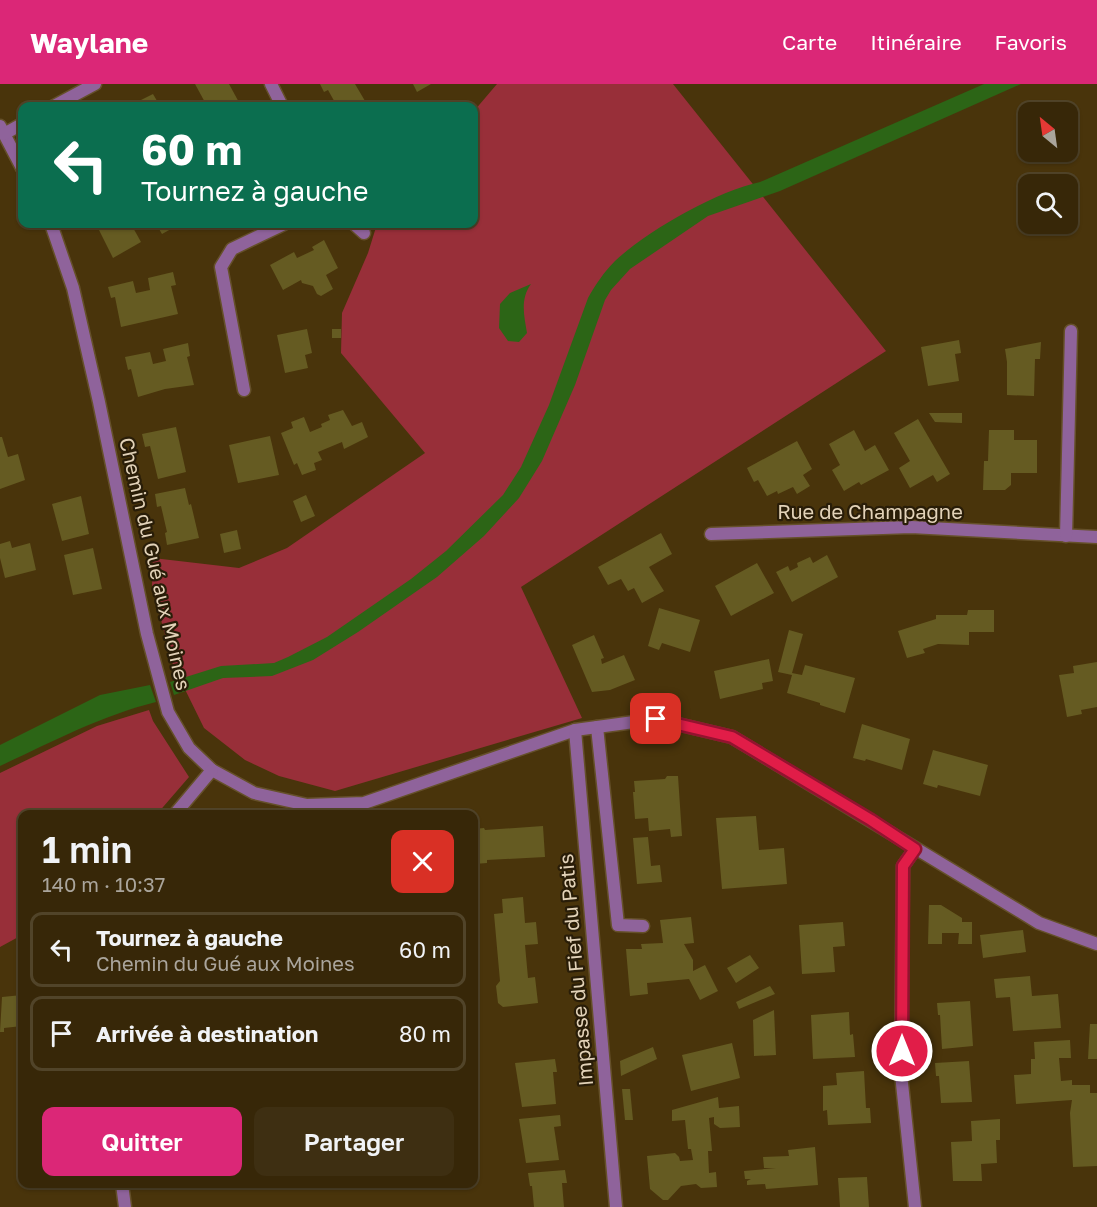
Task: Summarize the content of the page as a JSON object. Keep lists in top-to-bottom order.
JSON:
{
  "streets": {
    "street": ["Rue de Champagne", "Chemin du Gué aux Moines", "Impasse du Fief du Patis"]
  },
  "crossings": [
    ["Chemin du Gué aux Moines", "Impasse du Fief du Patis"]
  ],
  "north": "top left",
  "page": {
    "header": "Waylane",
    "nav": ["Carte", "Itinéraire", "Favoris"],
    "turn": ["60 m", "Tournez à gauche"],
    "heading": ["1 min", "140 m · 10:37"],
    "list": [
      {
        "name": "Tournez à gauche",
        "note": "Chemin du Gué aux Moines",
        "value": "60 m"
      },
      {
        "name": "Arrivée à destination",
        "value": "80 m"
      }
    ],
    "buttons": ["Quitter", "Partager"]
  }
}
